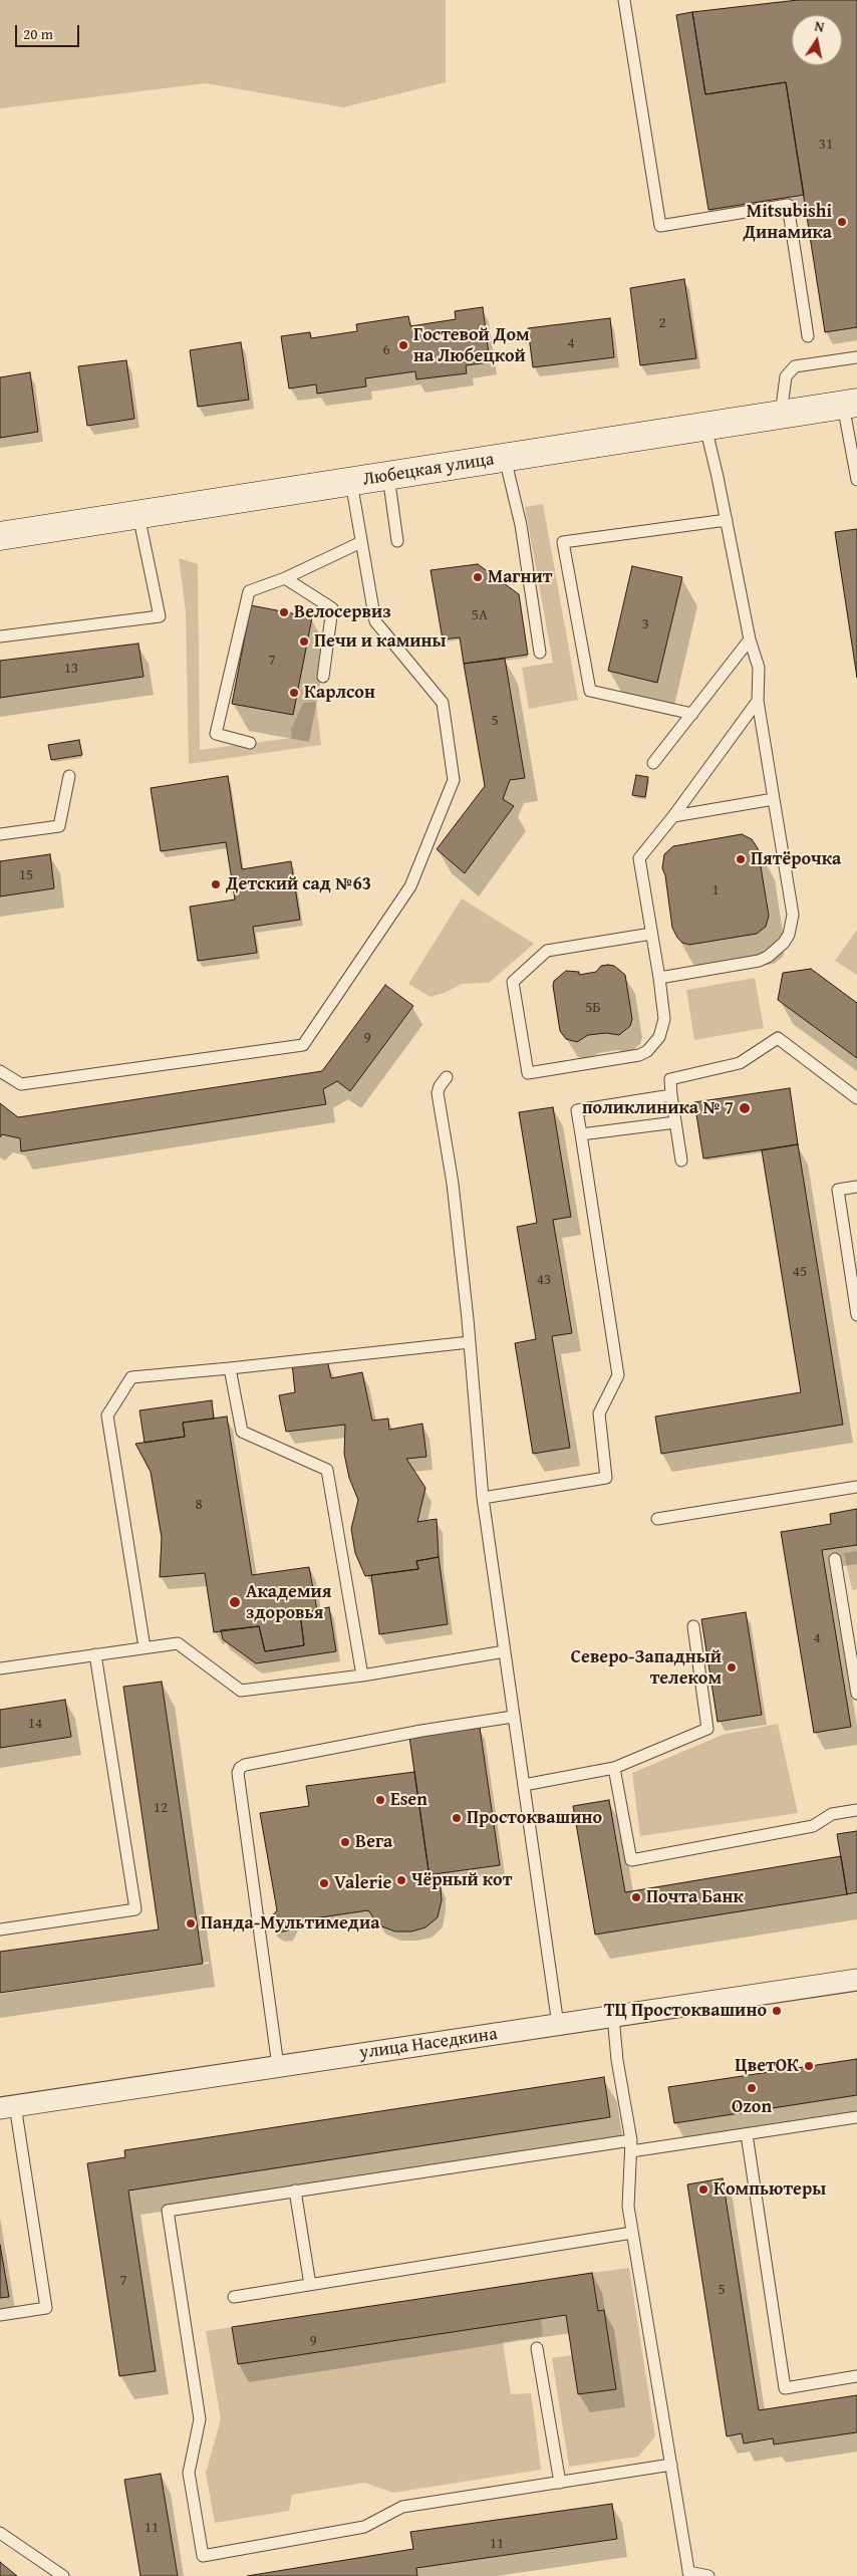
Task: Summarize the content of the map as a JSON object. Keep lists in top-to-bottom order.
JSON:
{
  "streets": {
    "street": ["Любецкая улица", "улица Наседкина"]
  },
  "places": [
    "Mitsubishi Динамика",
    "Гостевой Дом на Любецкой",
    "Магнит",
    "Велосервиз",
    "Печи и камины",
    "Карлсон",
    "Пятёрочка",
    "Детский сад №63",
    "поликлиника № 7",
    "Академия здоровья",
    "Северо-Западный телеком",
    "Esen",
    "Простоквашино",
    "Вега",
    "Чёрный кот",
    "Valerie",
    "Почта Банк",
    "Панда-Мультимедиа",
    "ТЦ Простоквашино",
    "ЦветОК",
    "Ozon",
    "Компьютеры"
  ],
  "house_numbers": [
    "31",
    "2",
    "4",
    "6",
    "5А",
    "3",
    "7",
    "13",
    "5",
    "15",
    "1",
    "5Б",
    "9",
    "45",
    "43",
    "8",
    "4",
    "14",
    "12",
    "7",
    "5",
    "9",
    "11",
    "11"
  ],
  "scale_bar": "20 m",
  "north": "top"
}
